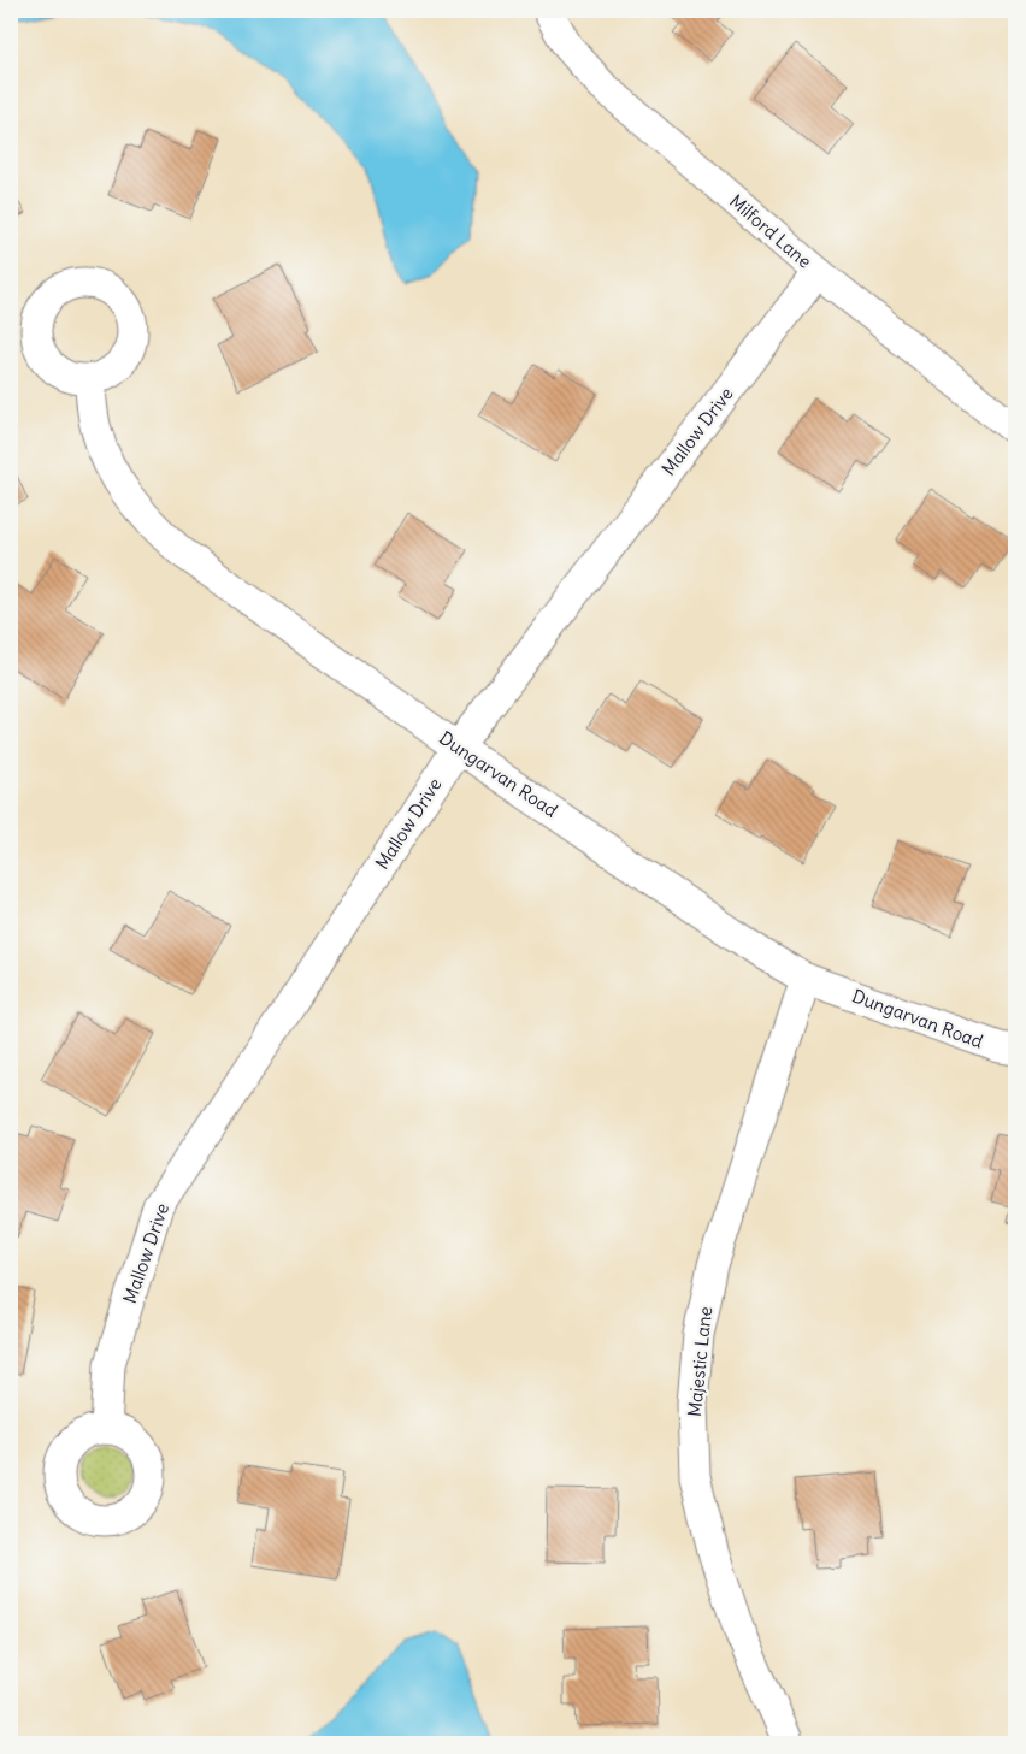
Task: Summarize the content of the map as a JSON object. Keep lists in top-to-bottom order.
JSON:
{
  "streets": {
    "street": [
      "Milford Lane",
      "Mallow Drive",
      "Dungarvan Road",
      "Majestic Lane"
    ]
  },
  "crossings": [
    ["Milford Lane", "Mallow Drive"],
    ["Mallow Drive", "Dungarvan Road"],
    ["Dungarvan Road", "Majestic Lane"]
  ]
}
